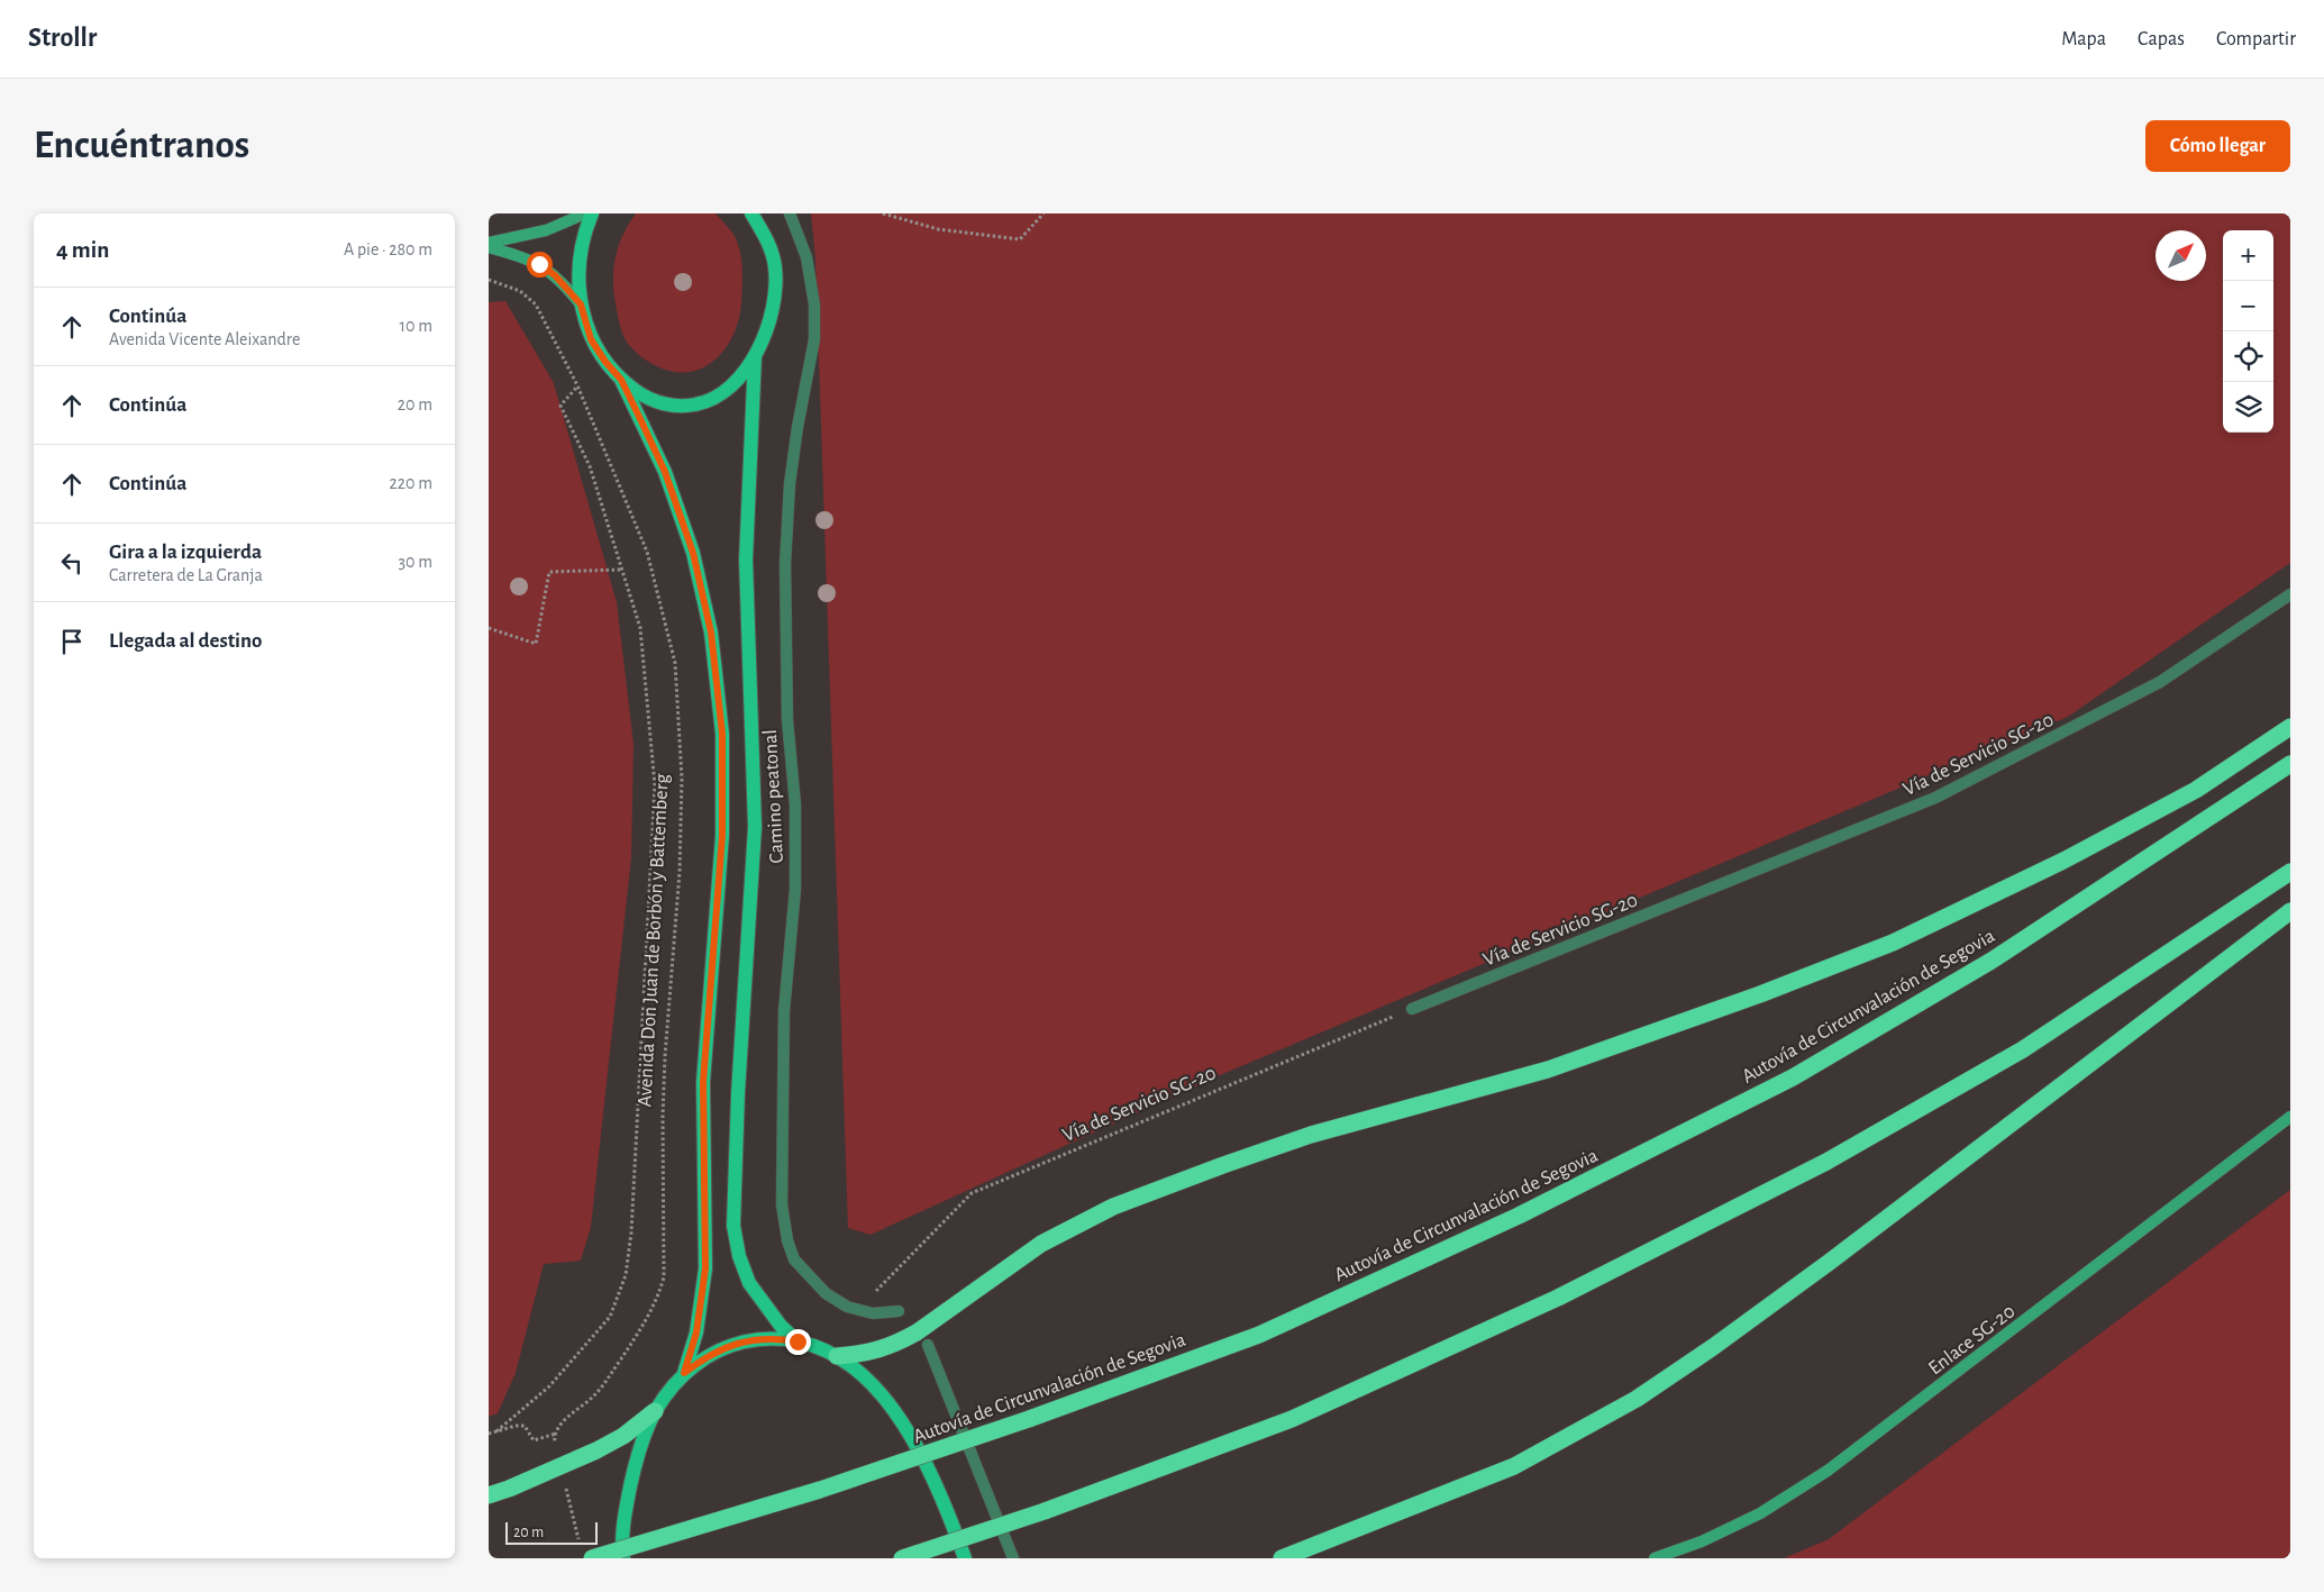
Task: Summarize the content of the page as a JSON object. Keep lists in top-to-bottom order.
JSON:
{
  "streets": {
    "highway": ["Autovía de Circunvalación de Segovia"],
    "street": ["Vía de Servicio SG-20", "Camino peatonal", "Enlace SG-20"],
    "path": ["Avenida Don Juan de Borbón y Battemberg"]
  },
  "crossings": [
    ["Vía de Servicio SG-20", "Camino peatonal"]
  ],
  "scale_bar": "20 m",
  "north": "top right",
  "page": {
    "header": "Strollr",
    "nav": ["Mapa", "Capas", "Compartir"],
    "buttons": "Cómo llegar",
    "title": "Encuéntranos",
    "heading": ["4 min", "A pie · 280 m"],
    "map_buttons": ["+", "−"],
    "list": [
      ["Continúa", "Avenida Vicente Aleixandre", "10 m"],
      ["Continúa", "20 m"],
      ["Continúa", "220 m"],
      ["Gira a la izquierda", "Carretera de La Granja", "30 m"],
      "Llegada al destino"
    ],
    "scale": "20 m"
  }
}
